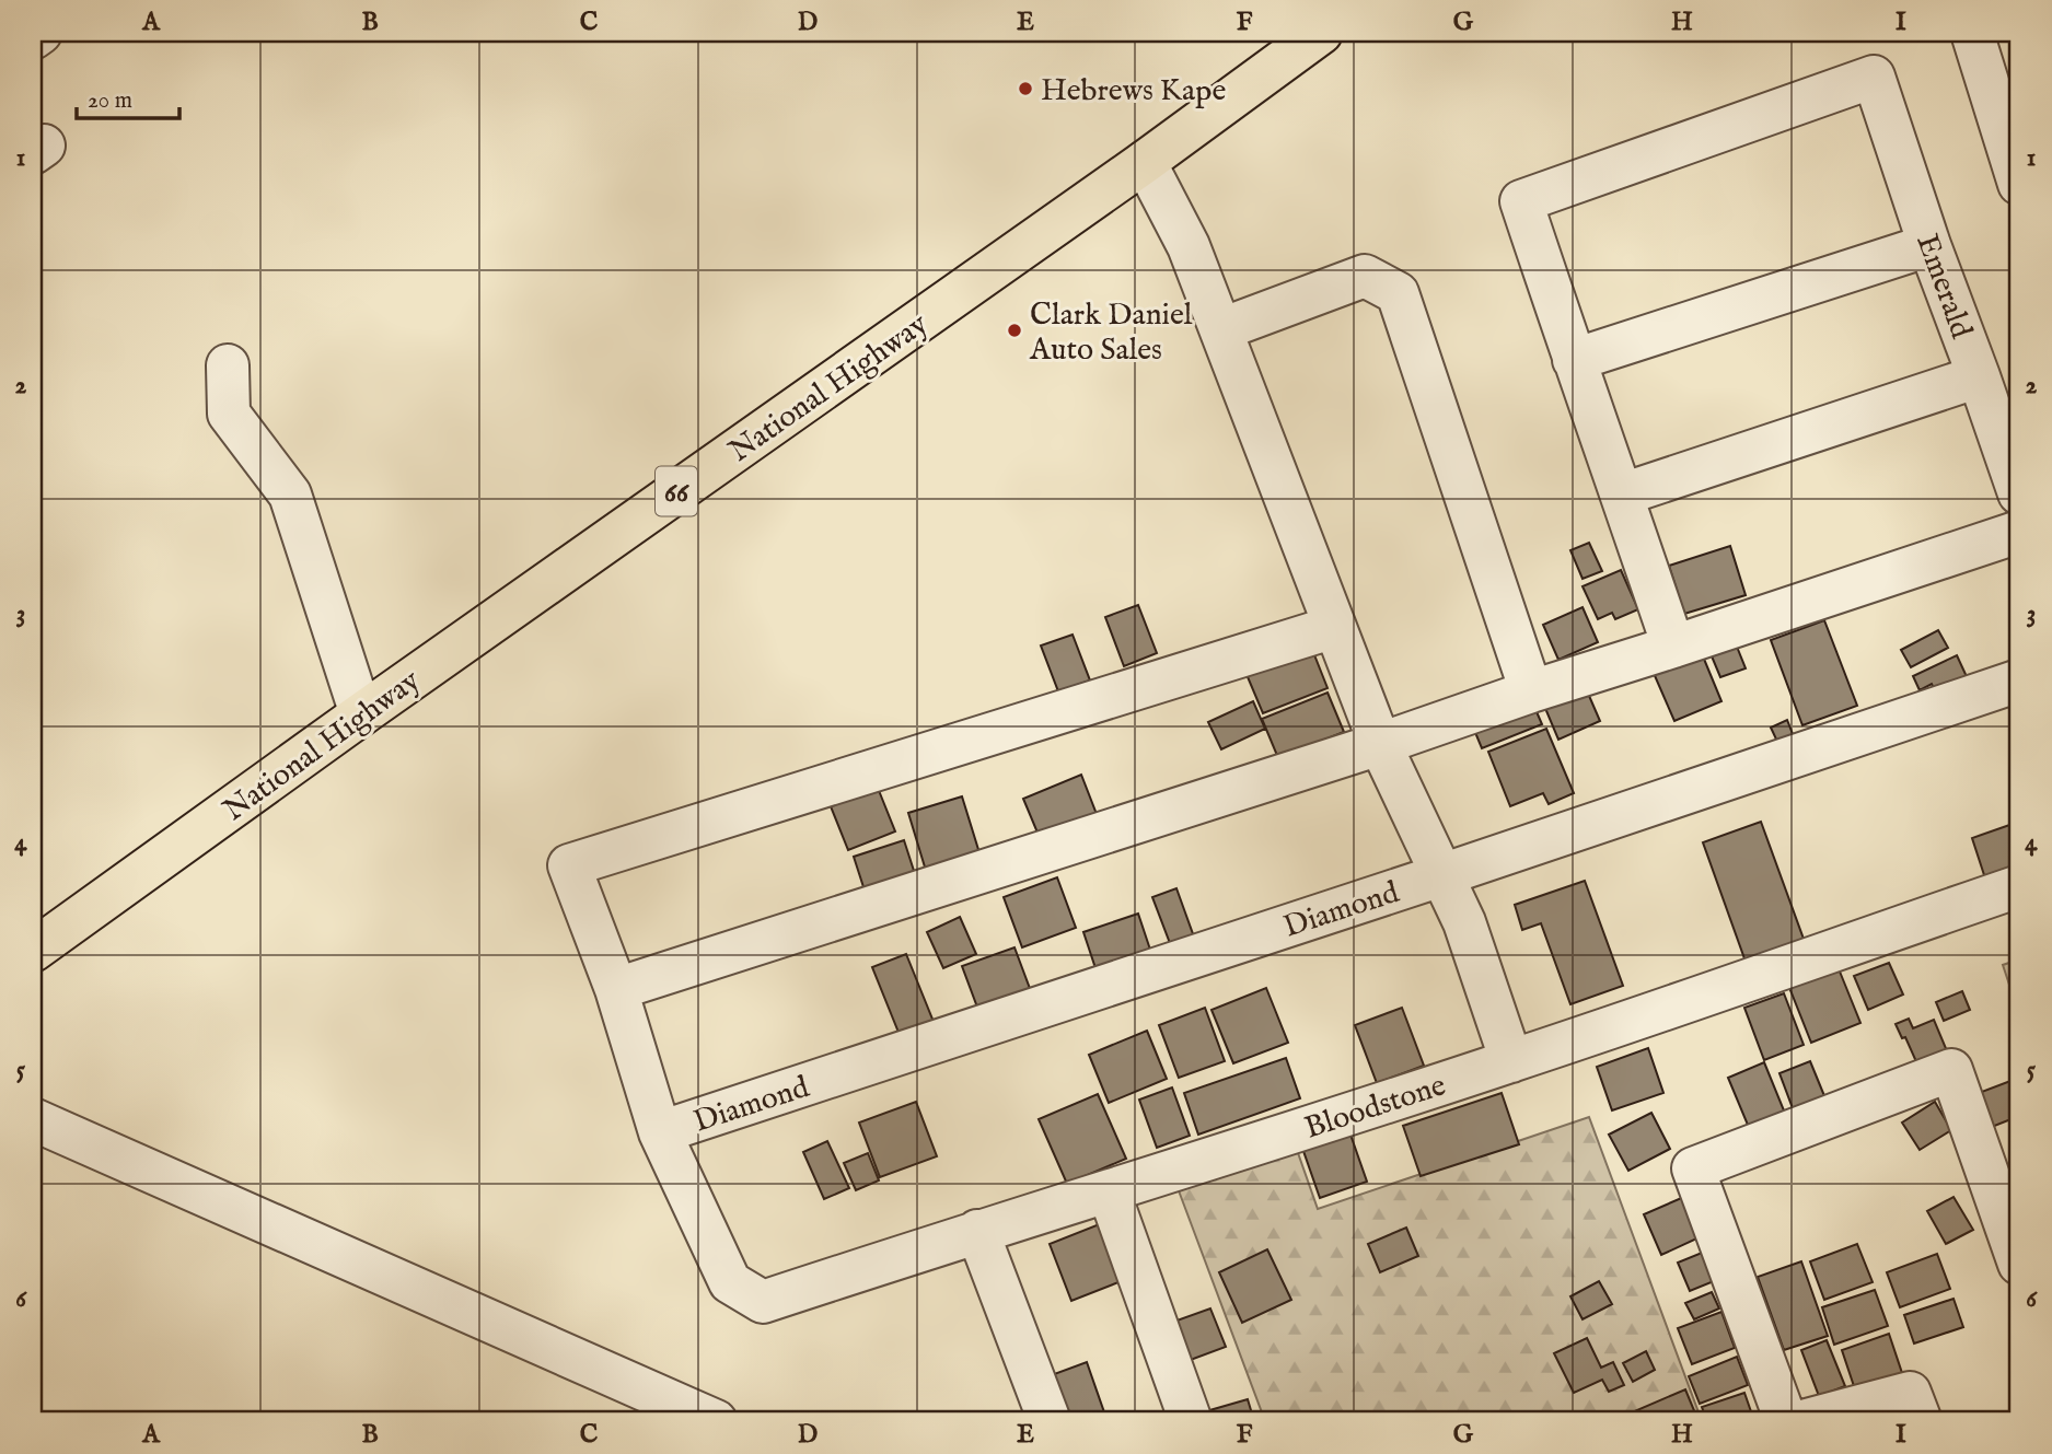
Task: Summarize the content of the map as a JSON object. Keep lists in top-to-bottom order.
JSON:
{
  "streets": {
    "main road": ["National Highway", "66"],
    "street": ["Emerald", "Diamond", "Bloodstone"]
  },
  "crossings": [
    ["Diamond", "Bloodstone"]
  ],
  "places": ["Hebrews Kape", "Clark Daniel Auto Sales"],
  "scale_bar": "20 m",
  "grid": {
    "columns": [
      "A",
      "B",
      "C",
      "D",
      "E",
      "F",
      "G",
      "H",
      "I"
    ],
    "rows": [
      "1",
      "2",
      "3",
      "4",
      "5",
      "6"
    ]
  }
}
